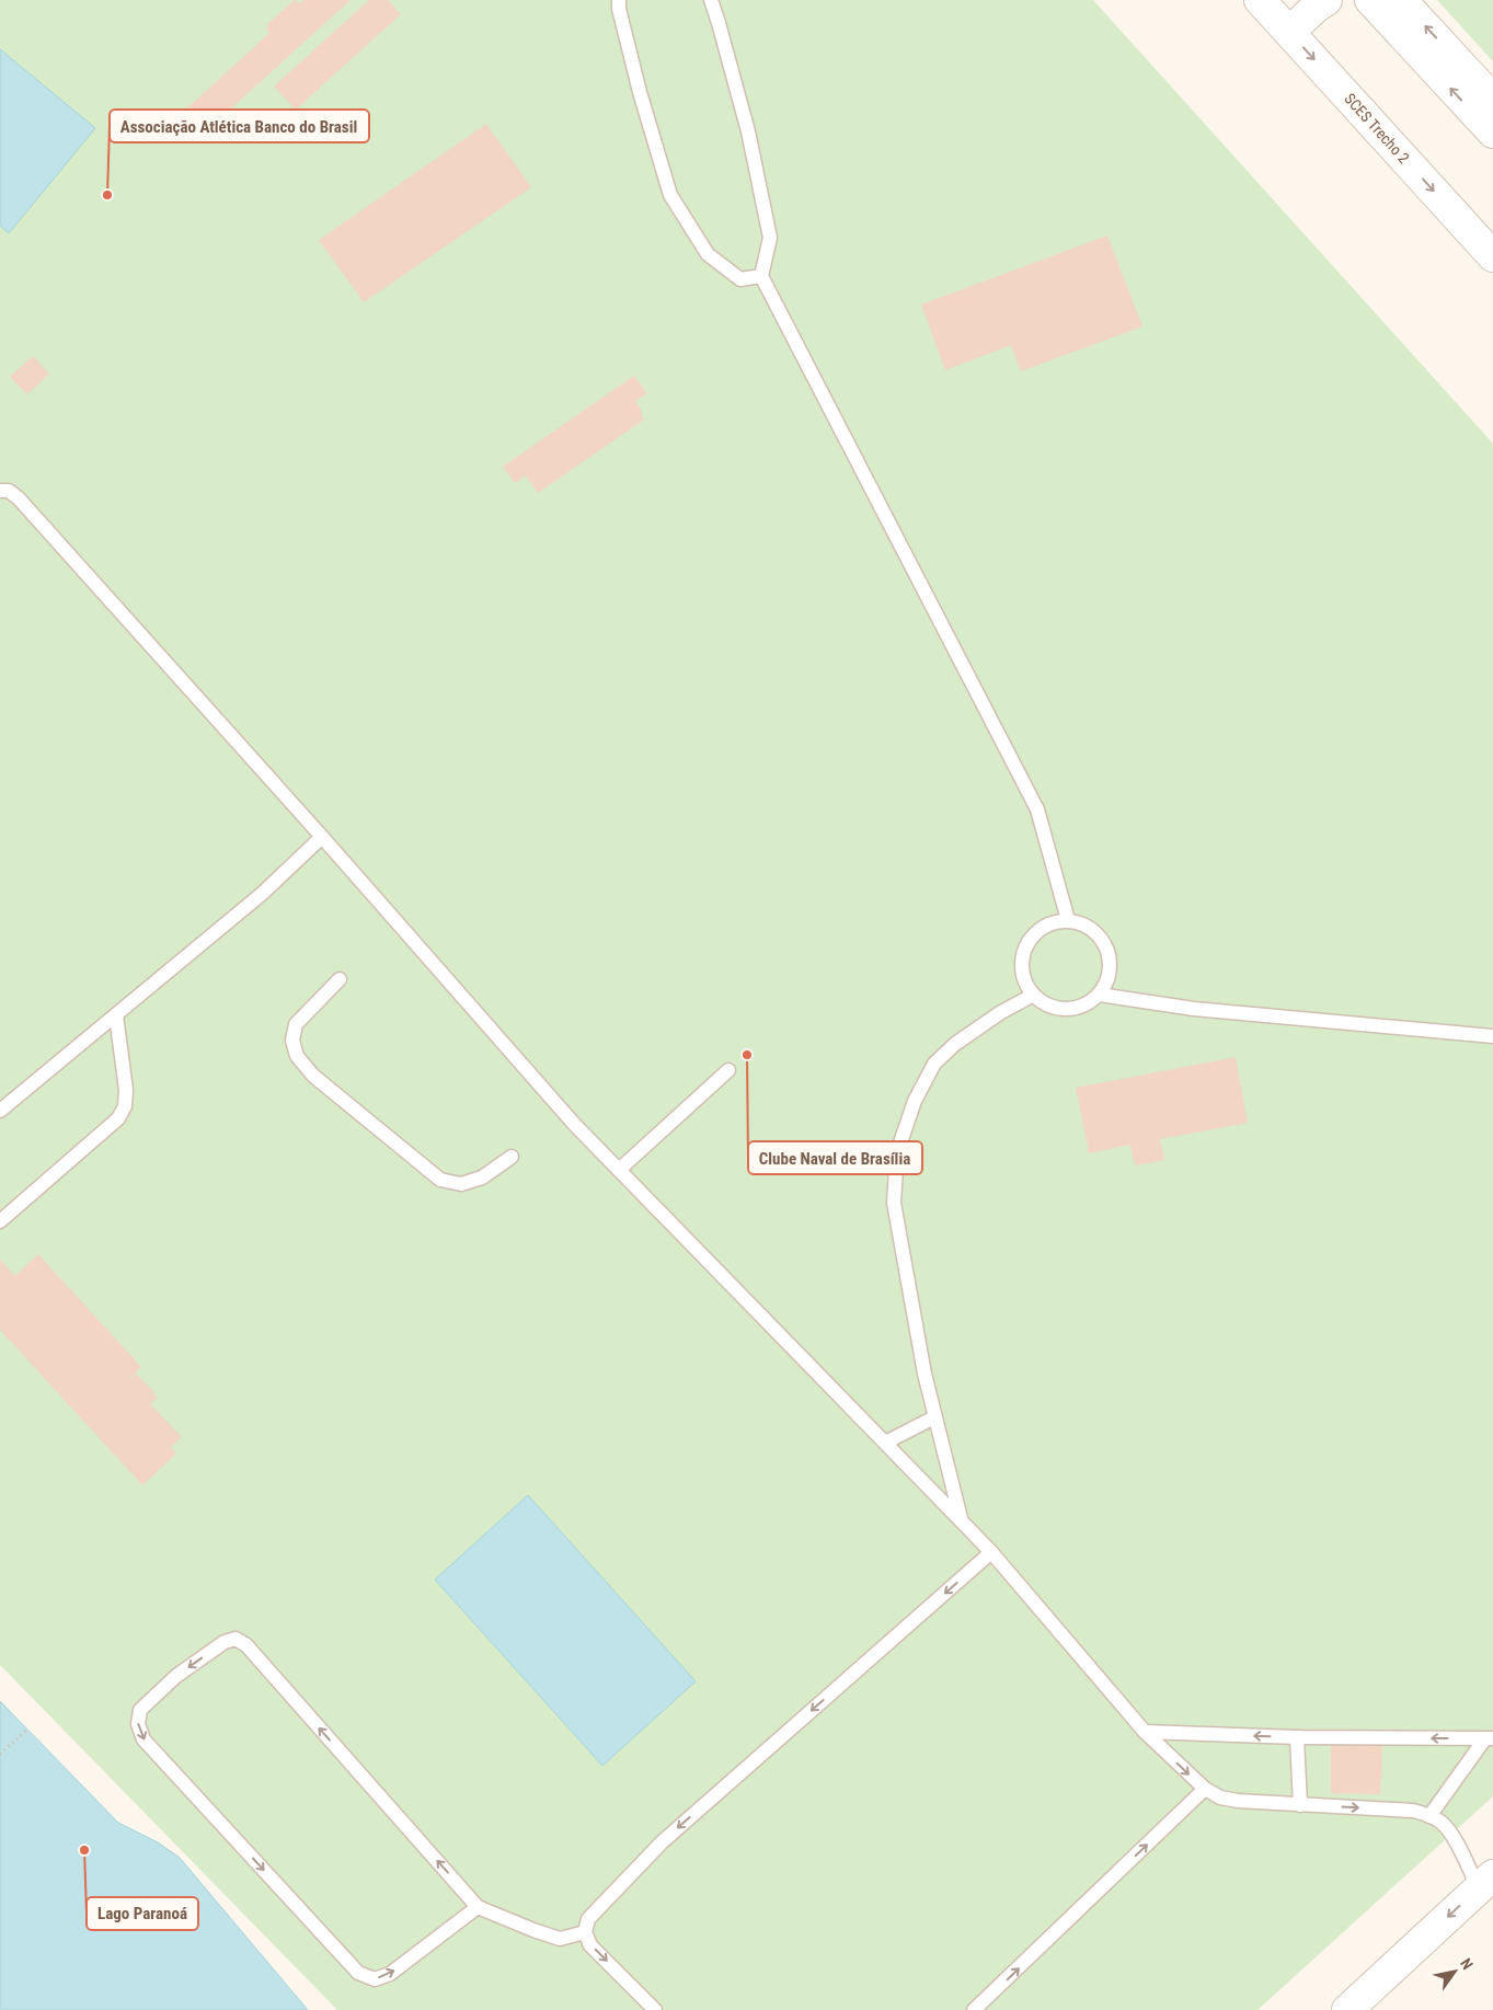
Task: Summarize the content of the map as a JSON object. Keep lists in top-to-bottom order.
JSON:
{
  "streets": {
    "main road": ["SCES Trecho 2"]
  },
  "places": ["Associação Atlética Banco do Brasil", "Clube Naval de Brasília", "Lago Paranoá"],
  "north": "top right"
}
